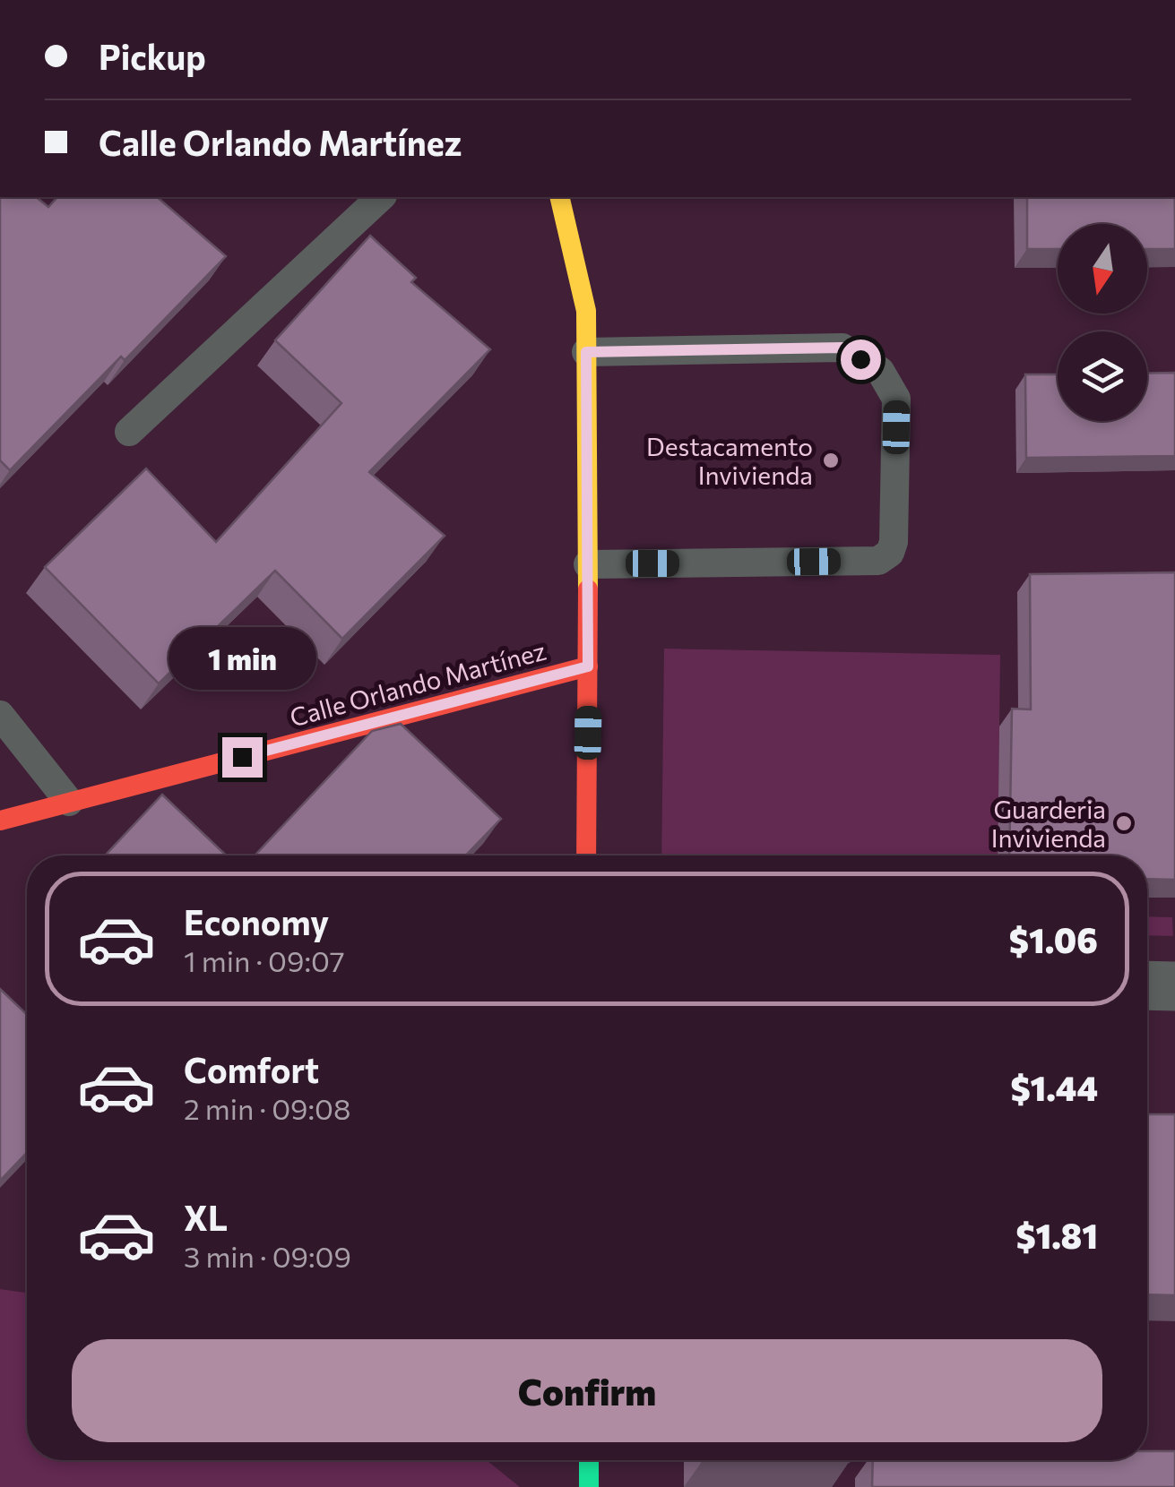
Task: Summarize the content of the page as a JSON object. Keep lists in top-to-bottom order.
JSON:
{
  "streets": {
    "street": ["Calle Orlando Martínez"]
  },
  "places": ["Destacamento Invivienda", "Guarderia Invivienda"],
  "north": "bottom",
  "page": {
    "banner": ["Pickup", "Calle Orlando Martínez"],
    "bubble": "1 min",
    "list": [
      {
        "name": "Economy",
        "note": "1 min · 09:07",
        "value": "$1.06"
      },
      {
        "name": "Comfort",
        "note": "2 min · 09:08",
        "value": "$1.44"
      },
      {
        "name": "XL",
        "note": "3 min · 09:09",
        "value": "$1.81"
      }
    ],
    "buttons": "Confirm"
  }
}
